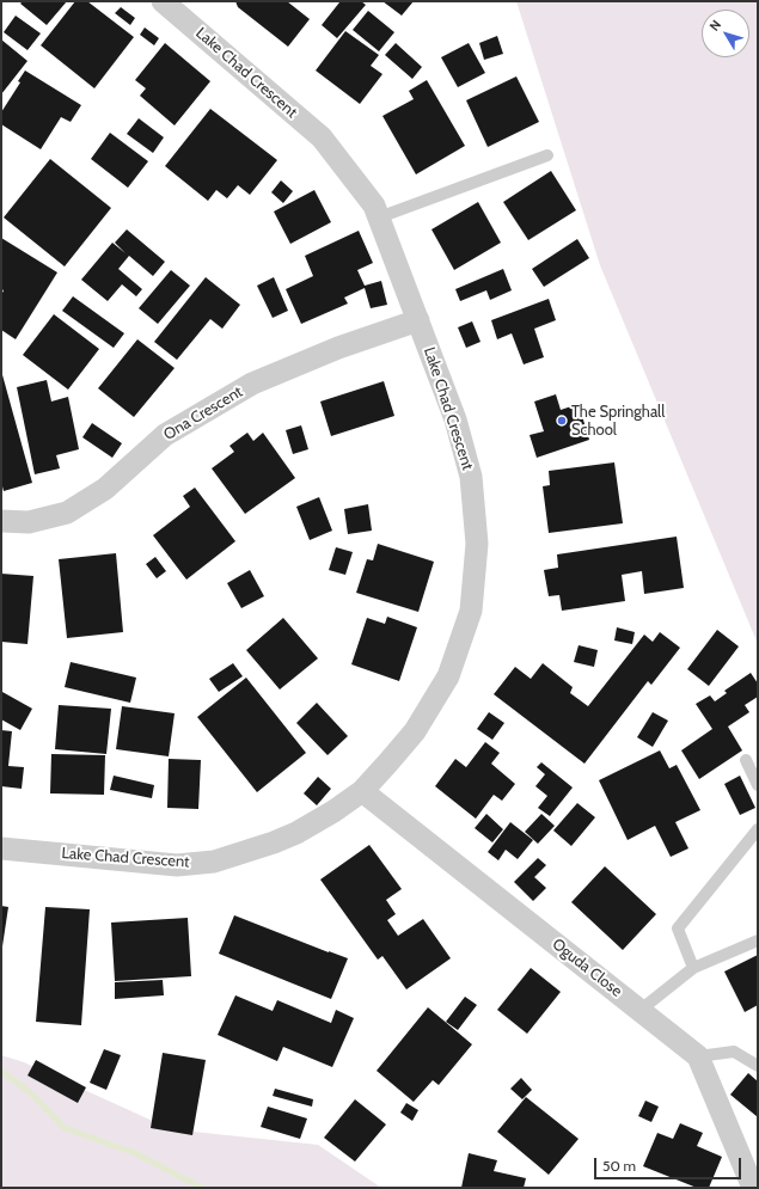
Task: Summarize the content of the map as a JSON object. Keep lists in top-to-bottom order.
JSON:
{
  "streets": {
    "street": ["Lake Chad Crescent", "Ona Crescent", "Oguda Close"]
  },
  "crossings": [
    ["Lake Chad Crescent", "Ona Crescent"],
    ["Lake Chad Crescent", "Oguda Close"]
  ],
  "places": ["The Springhall School"],
  "scale_bar": "50 m",
  "north": "top left"
}
